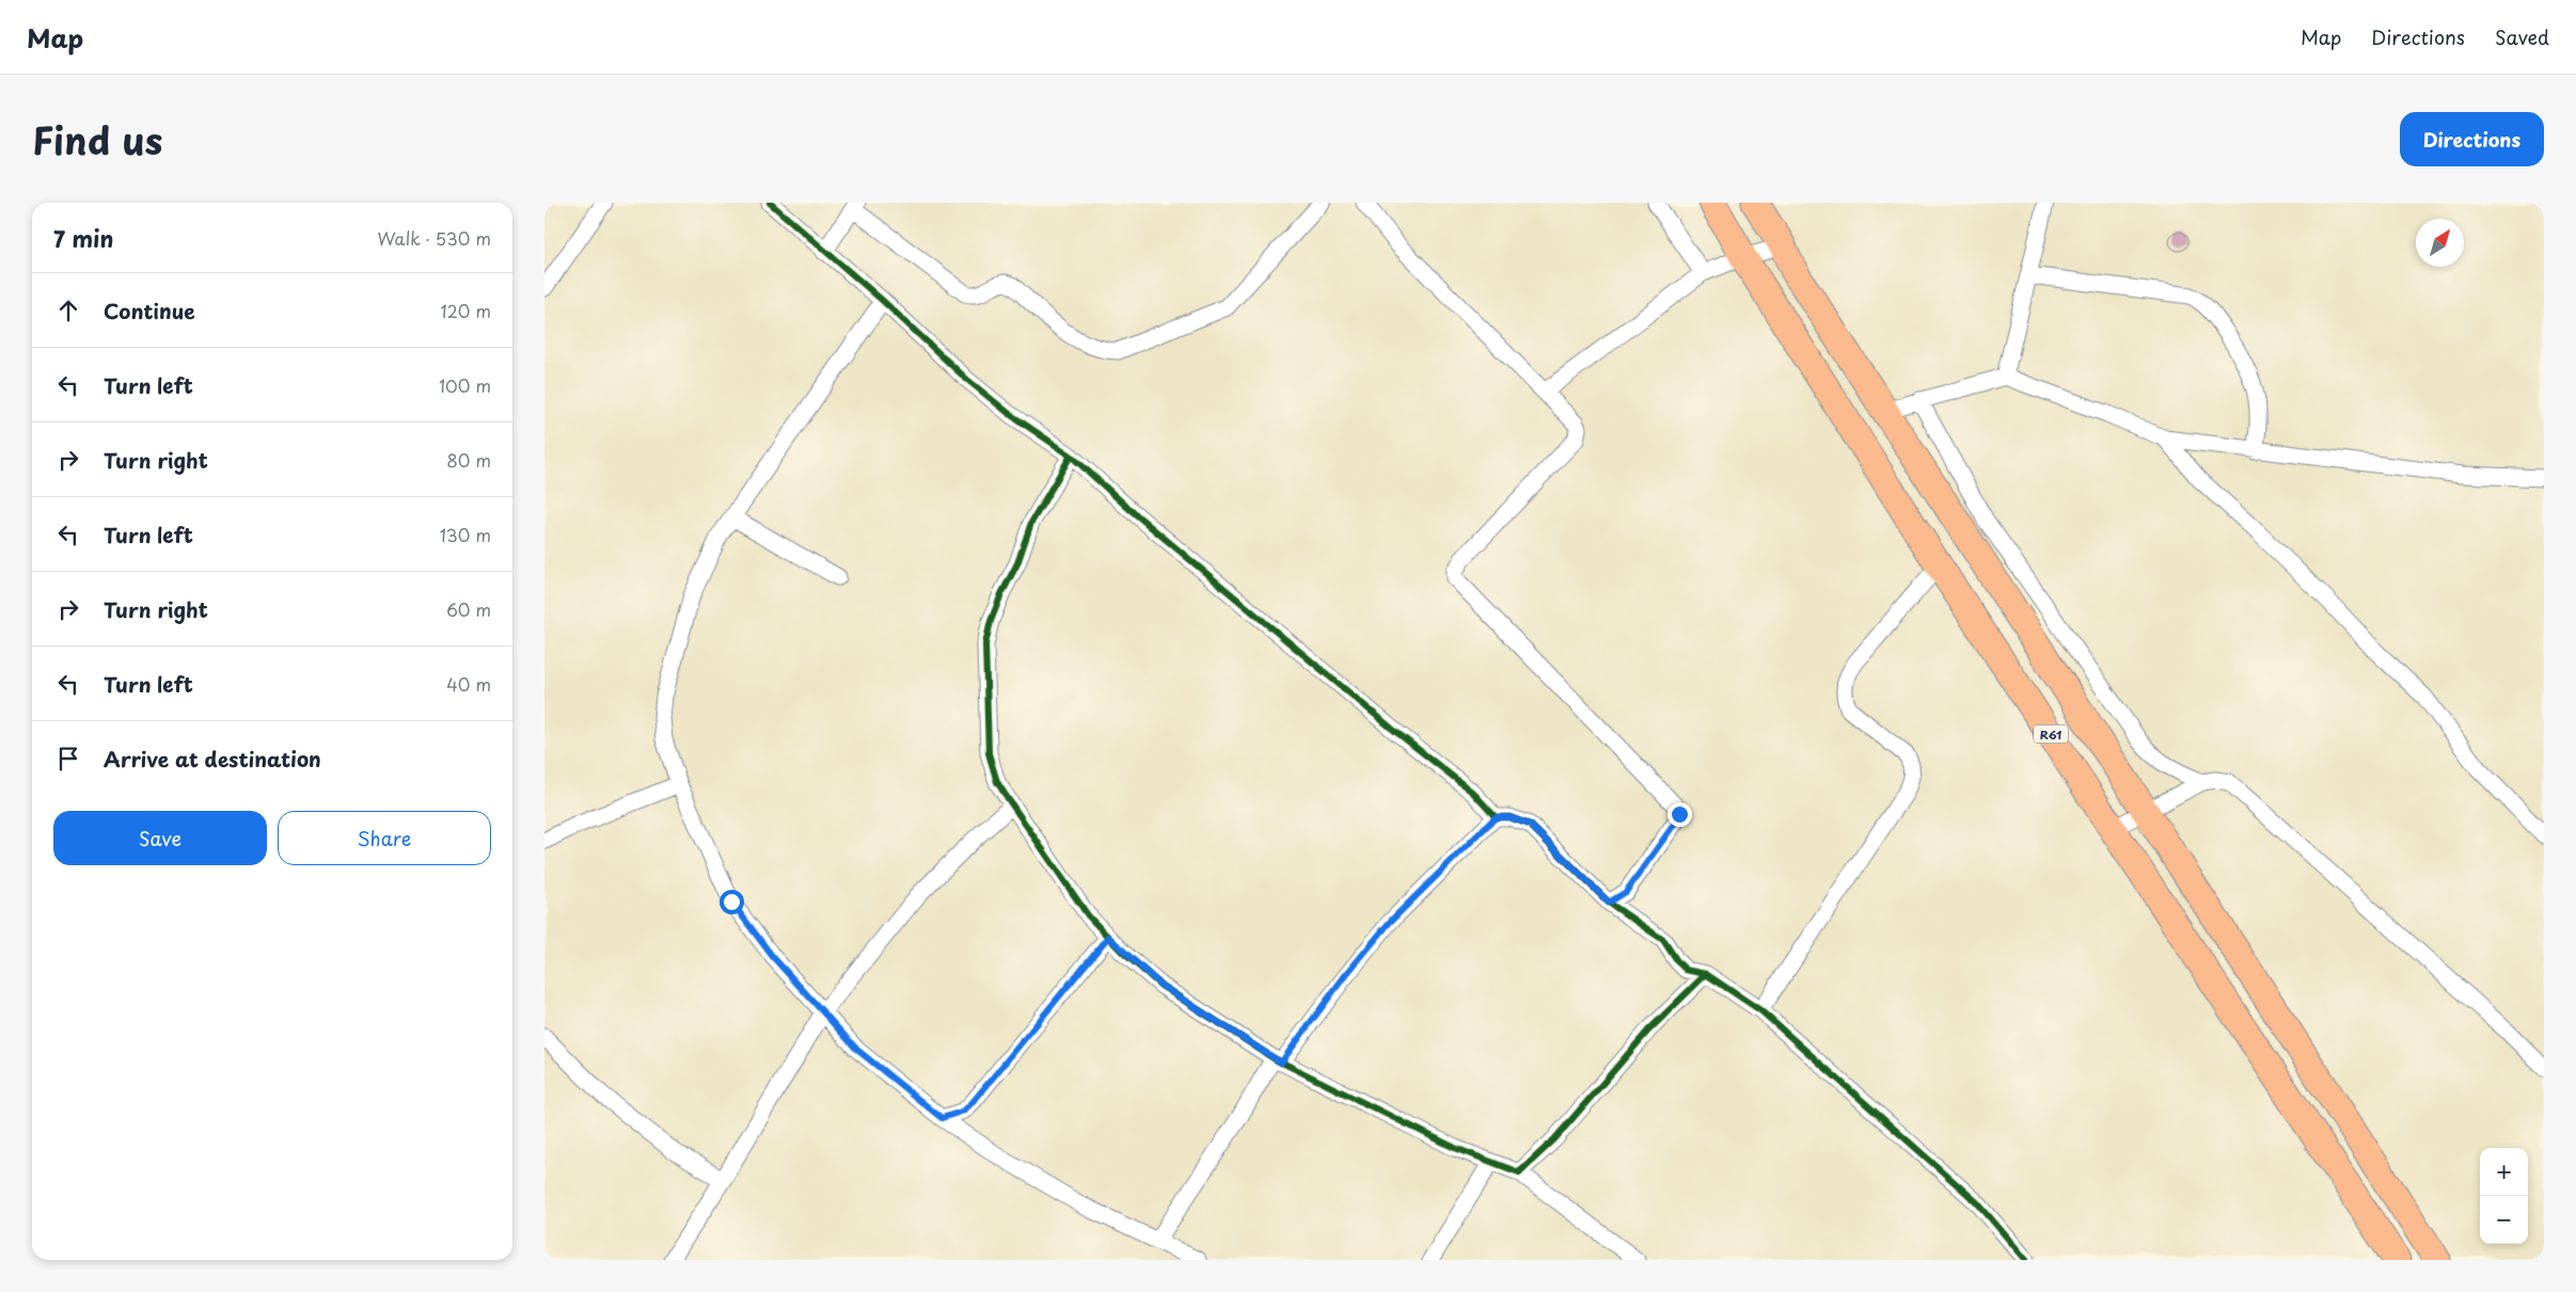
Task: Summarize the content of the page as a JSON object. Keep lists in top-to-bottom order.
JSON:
{
  "streets": {
    "main road": ["R61"]
  },
  "north": "top right",
  "page": {
    "header": "Map",
    "nav": ["Map", "Directions", "Saved"],
    "title": "Find us",
    "buttons": [
      "Directions",
      ["Save", "Share"]
    ],
    "heading": ["7 min", "Walk · 530 m"],
    "list": [
      ["Continue", "120 m"],
      ["Turn left", "100 m"],
      ["Turn right", "80 m"],
      ["Turn left", "130 m"],
      ["Turn right", "60 m"],
      ["Turn left", "40 m"],
      "Arrive at destination"
    ],
    "map_buttons": ["+", "−"]
  }
}
